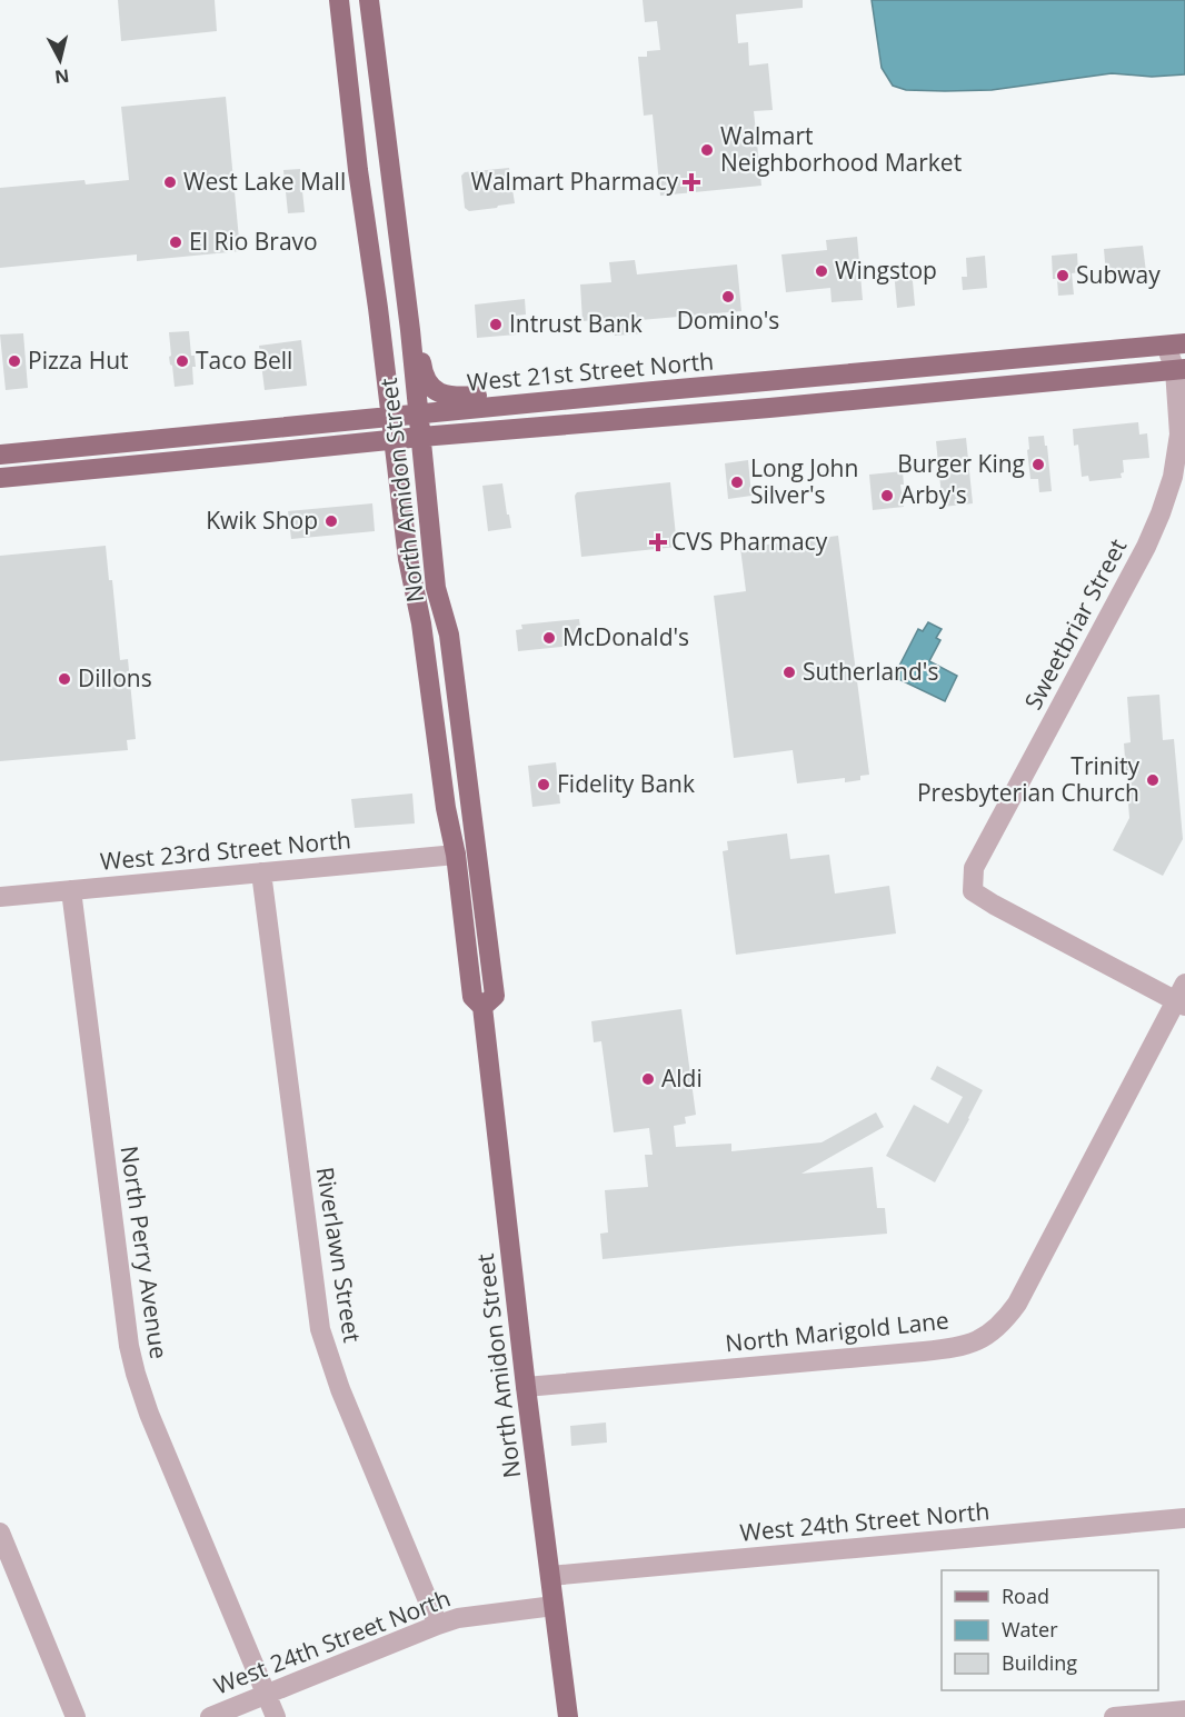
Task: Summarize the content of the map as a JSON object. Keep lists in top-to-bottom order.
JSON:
{
  "streets": {
    "main road": ["West 21st Street North", "North Amidon Street"],
    "street": [
      "Sweetbriar Street",
      "West 23rd Street North",
      "North Perry Avenue",
      "Riverlawn Street",
      "North Marigold Lane",
      "West 24th Street North"
    ]
  },
  "crossings": [
    ["West 21st Street North", "North Amidon Street"],
    ["West 21st Street North", "Sweetbriar Street"],
    ["North Amidon Street", "West 23rd Street North"],
    ["North Amidon Street", "North Marigold Lane"],
    ["North Amidon Street", "West 24th Street North"],
    ["Sweetbriar Street", "North Marigold Lane"],
    ["West 23rd Street North", "North Perry Avenue"],
    ["West 23rd Street North", "Riverlawn Street"],
    ["North Perry Avenue", "West 24th Street North"],
    ["Riverlawn Street", "West 24th Street North"]
  ],
  "places": {
    "other": [
      "Walmart Neighborhood Market",
      "West Lake Mall",
      "El Rio Bravo",
      "Wingstop",
      "Subway",
      "Domino's",
      "Intrust Bank",
      "Pizza Hut",
      "Taco Bell",
      "Burger King",
      "Long John Silver's",
      "Arby's",
      "Kwik Shop",
      "McDonald's",
      "Sutherland's",
      "Dillons",
      "Trinity Presbyterian Church",
      "Fidelity Bank",
      "Aldi"
    ],
    "health": ["Walmart Pharmacy", "CVS Pharmacy"]
  },
  "legend": ["Road", "Water", "Building"],
  "north": "bottom"
}
